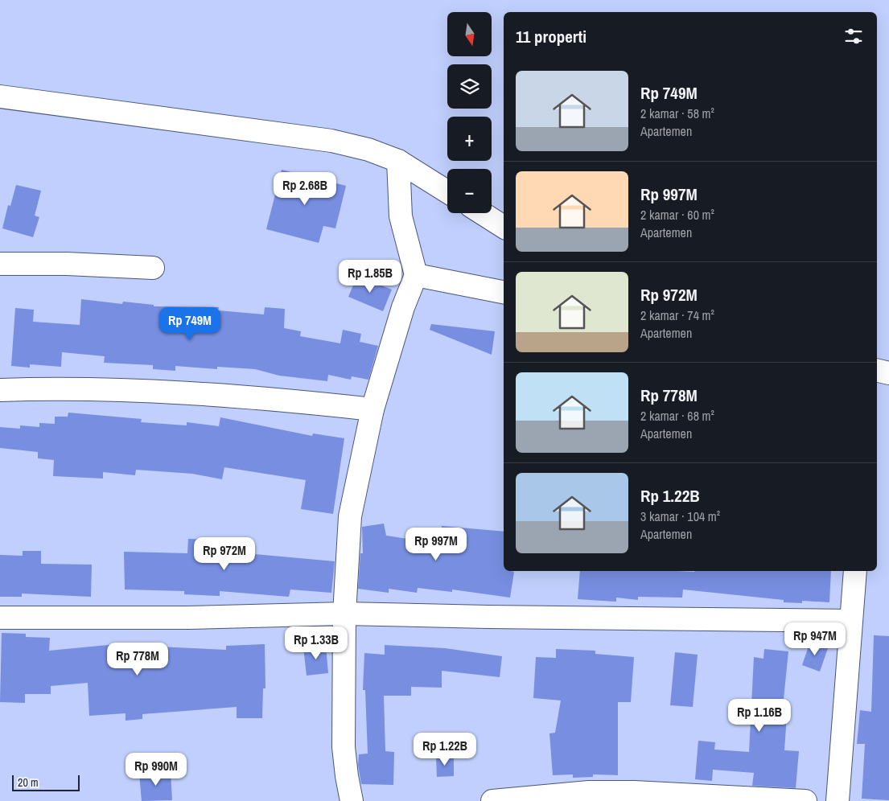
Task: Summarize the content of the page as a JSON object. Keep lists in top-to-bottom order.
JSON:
{
  "scale_bar": "20 m",
  "north": "bottom",
  "page": {
    "map_buttons": ["+", "−"],
    "heading": "11 properti",
    "list": [
      {
        "name": "Rp 749M",
        "note": "2 kamar · 58 m² · Apartemen"
      },
      {
        "name": "Rp 997M",
        "note": "2 kamar · 60 m² · Apartemen"
      },
      {
        "name": "Rp 972M",
        "note": "2 kamar · 74 m² · Apartemen"
      },
      {
        "name": "Rp 778M",
        "note": "2 kamar · 68 m² · Apartemen"
      },
      {
        "name": "Rp 1.22B",
        "note": "3 kamar · 104 m² · Apartemen"
      }
    ],
    "price": [
      "Rp 2.68B",
      "Rp 1.85B",
      "Rp 749M",
      "Rp 997M",
      "Rp 972M",
      "Rp 947M",
      "Rp 1.33B",
      "Rp 778M",
      "Rp 1.16B",
      "Rp 1.22B",
      "Rp 990M"
    ],
    "scale": "20 m"
  }
}
